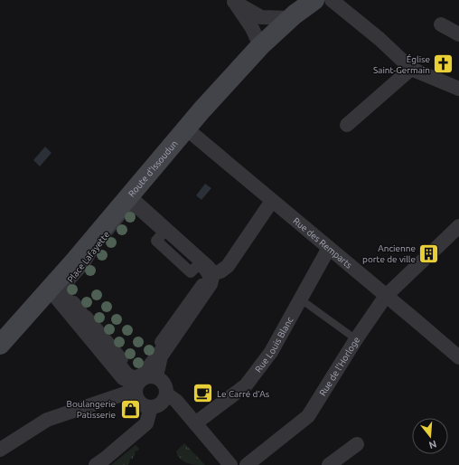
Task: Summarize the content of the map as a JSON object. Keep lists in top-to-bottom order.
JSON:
{
  "streets": {
    "main road": ["Route d'Issoudun"],
    "street": [
      "Rue des Remparts",
      "Place Lafayette",
      "Rue Louis Blanc",
      "Rue de l'Horloge"
    ]
  },
  "crossings": [
    ["Route d'Issoudun", "Rue des Remparts"],
    ["Rue des Remparts", "Rue Louis Blanc"],
    ["Rue des Remparts", "Rue de l'Horloge"]
  ],
  "places": {
    "church": ["Église Saint-Germain"],
    "building": ["Ancienne porte de ville"],
    "cafe": ["Le Carré d'As"],
    "shop": ["Boulangerie Patisserie"]
  },
  "north": "bottom"
}
